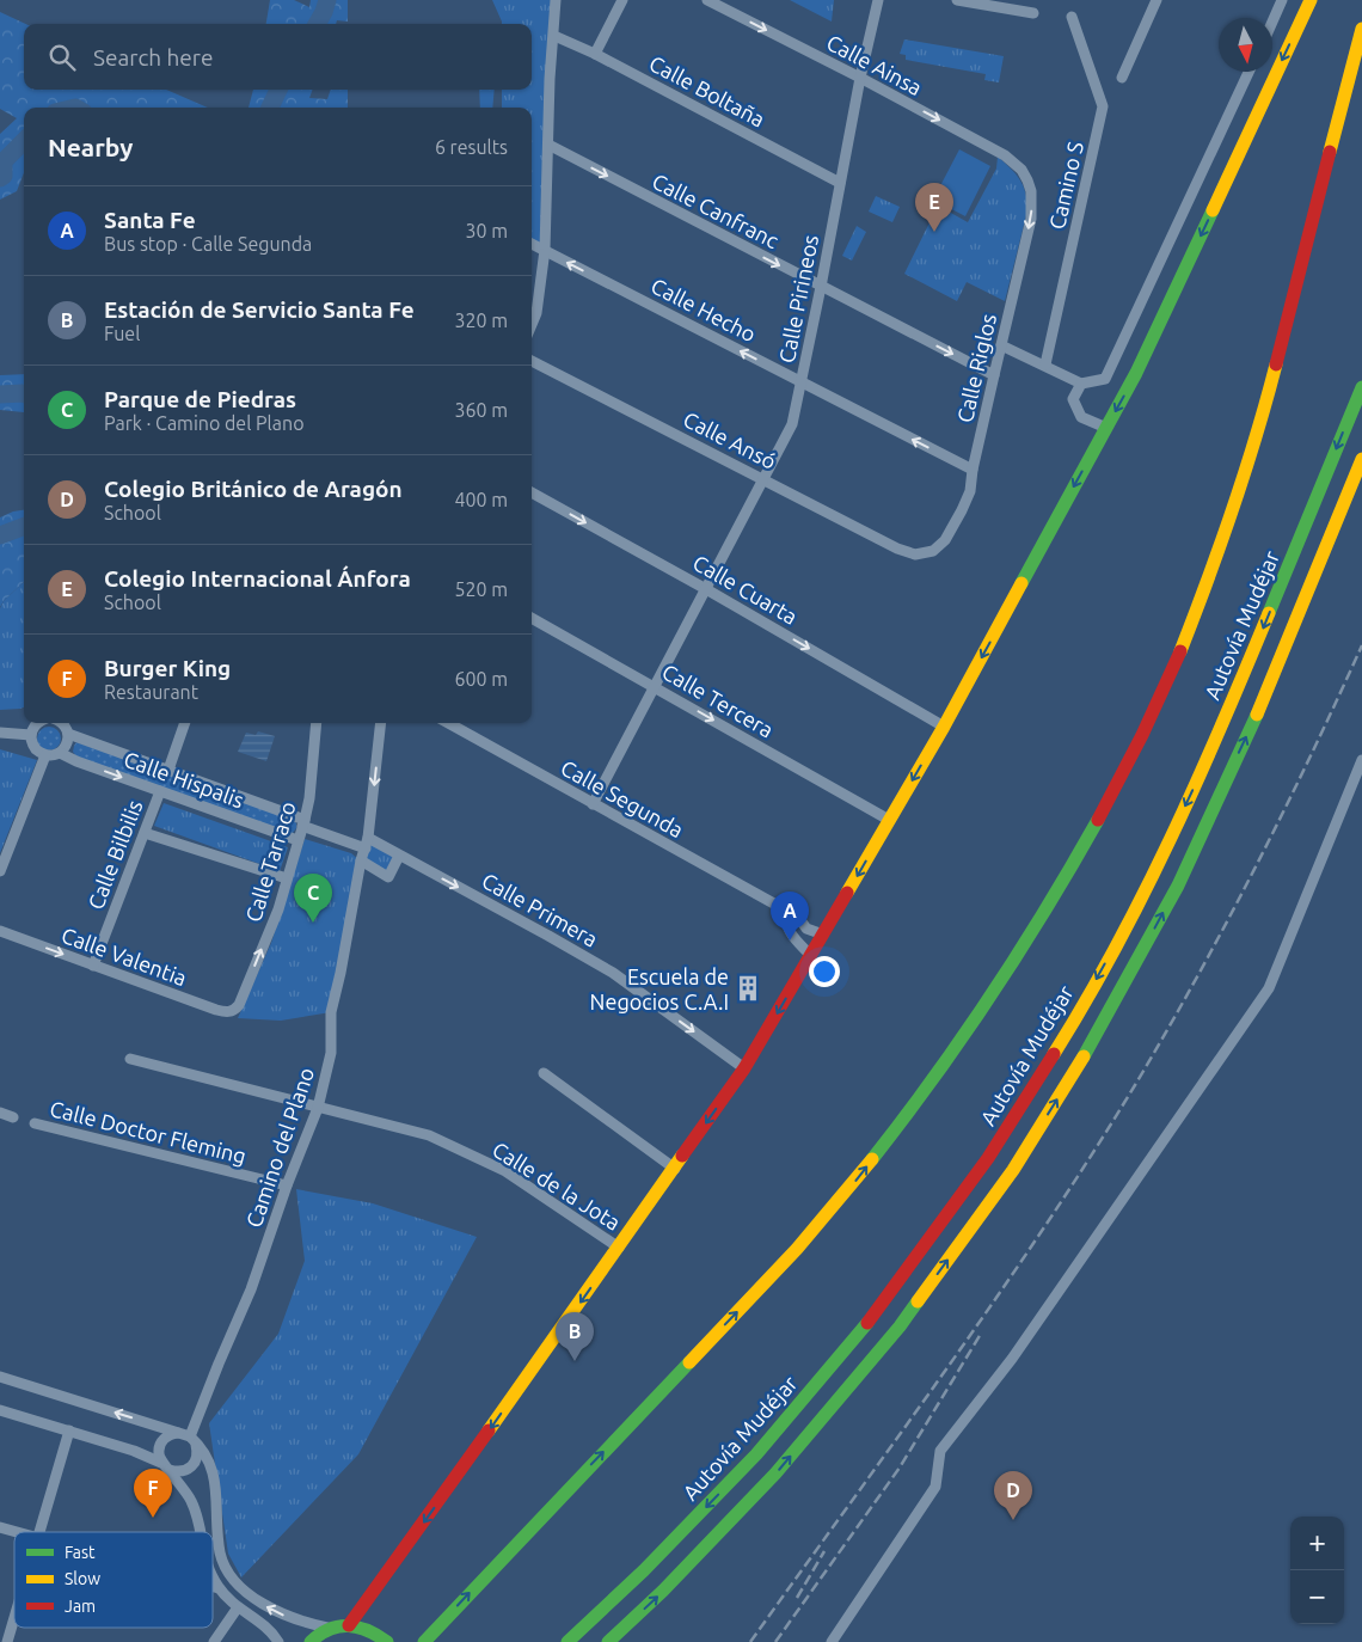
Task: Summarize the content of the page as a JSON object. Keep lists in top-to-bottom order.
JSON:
{
  "streets": {
    "highway": ["Autovía Mudéjar"],
    "street": [
      "Calle Ainsa",
      "Calle Boltaña",
      "Camino S",
      "Calle Canfranc",
      "Calle Pirineos",
      "Calle Hecho",
      "Calle Riglos",
      "Calle Ansó",
      "Calle Cuarta",
      "Calle Tercera",
      "Calle Hispalis",
      "Calle Segunda",
      "Calle Bilbilis",
      "Calle Tarraco",
      "Calle Primera",
      "Calle Valentia",
      "Calle Doctor Fleming",
      "Camino del Plano",
      "Calle de la Jota"
    ]
  },
  "crossings": [
    ["Calle Ainsa", "Calle Pirineos"],
    ["Calle Ainsa", "Calle Riglos"],
    ["Calle Boltaña", "Calle Pirineos"],
    ["Calle Canfranc", "Calle Pirineos"],
    ["Calle Canfranc", "Calle Riglos"],
    ["Calle Pirineos", "Calle Hecho"],
    ["Calle Pirineos", "Calle Ansó"],
    ["Calle Pirineos", "Calle Cuarta"],
    ["Calle Pirineos", "Calle Tercera"],
    ["Calle Pirineos", "Calle Segunda"],
    ["Calle Hecho", "Calle Riglos"],
    ["Calle Riglos", "Calle Ansó"],
    ["Calle Hispalis", "Calle Bilbilis"],
    ["Calle Hispalis", "Calle Tarraco"],
    ["Calle Hispalis", "Calle Primera"],
    ["Calle Hispalis", "Camino del Plano"],
    ["Calle Bilbilis", "Calle Valentia"],
    ["Calle Tarraco", "Calle Valentia"],
    ["Calle Primera", "Camino del Plano"],
    ["Calle Doctor Fleming", "Camino del Plano"],
    ["Camino del Plano", "Calle de la Jota"]
  ],
  "one_way": [
    "Calle Ainsa",
    "Calle Canfranc",
    "Calle Hecho",
    "Calle Riglos",
    "Calle Cuarta",
    "Calle Tercera",
    "Calle Tarraco",
    "Calle Primera",
    "Calle Valentia"
  ],
  "places": {
    "building": ["Escuela de Negocios C.A.I"]
  },
  "legend": ["Fast", "Slow", "Jam"],
  "north": "bottom",
  "page": {
    "search": "Search here",
    "heading": ["Nearby", "6 results"],
    "pins": [
      "E",
      "C",
      "A",
      "B",
      "F",
      "D"
    ],
    "list": [
      {
        "mark": "A",
        "name": "Santa Fe",
        "note": "Bus stop · Calle Segunda",
        "value": "30 m"
      },
      {
        "mark": "B",
        "name": "Estación de Servicio Santa Fe",
        "note": "Fuel",
        "value": "320 m"
      },
      {
        "mark": "C",
        "name": "Parque de Piedras",
        "note": "Park · Camino del Plano",
        "value": "360 m"
      },
      {
        "mark": "D",
        "name": "Colegio Británico de Aragón",
        "note": "School",
        "value": "400 m"
      },
      {
        "mark": "E",
        "name": "Colegio Internacional Ánfora",
        "note": "School",
        "value": "520 m"
      },
      {
        "mark": "F",
        "name": "Burger King",
        "note": "Restaurant",
        "value": "600 m"
      }
    ],
    "map_buttons": ["+", "−"]
  }
}
